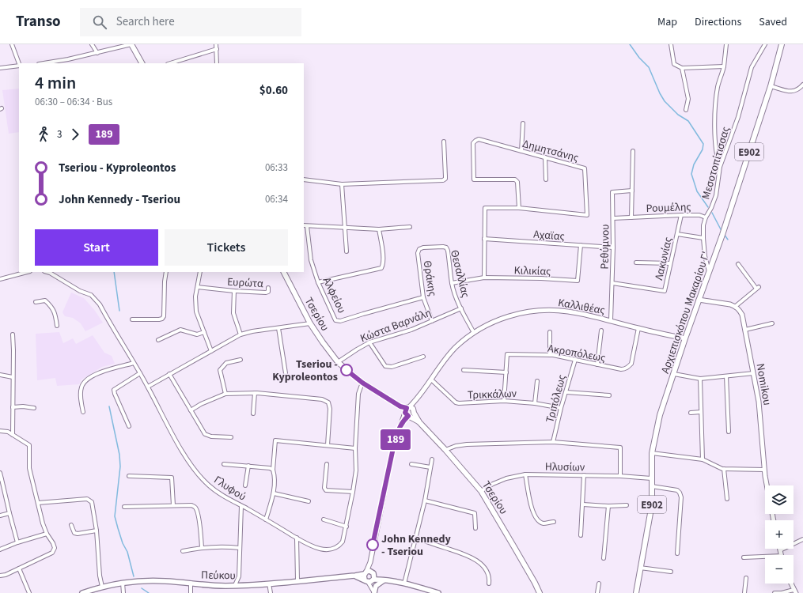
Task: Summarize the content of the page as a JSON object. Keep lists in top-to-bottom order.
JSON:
{
  "streets": {
    "main road": [
      "E902",
      "Αρχιεπισκόπου Μακαρίου Γ'",
      "Τσερίου",
      "Πεύκου"
    ],
    "street": [
      "Δημητσάνης",
      "Μεσοτοπίτισσας",
      "Ρουμέλης",
      "Αχαϊας",
      "Ρεθύμνου",
      "Λακωνίας",
      "Κιλικίας",
      "Θεσαλλίας",
      "Θράκης",
      "Ευρώτα",
      "Αλφείου",
      "Καλλιθέας",
      "Κώστα Βαρνάλη",
      "Ακροπόλεως",
      "Nomikou",
      "Τρικκάλων",
      "Τριπόλεως",
      "Ηλυσίων",
      "Γλυφού"
    ]
  },
  "crossings": [
    ["Μεσοτοπίτισσας", "Ρουμέλης"],
    ["Μεσοτοπίτισσας", "Αρχιεπισκόπου Μακαρίου Γ'"],
    ["Ρουμέλης", "Ρεθύμνου"],
    ["Ρουμέλης", "Λακωνίας"],
    ["Αχαϊας", "Ρεθύμνου"],
    ["Αχαϊας", "Κιλικίας"],
    ["Ρεθύμνου", "Λακωνίας"],
    ["Ρεθύμνου", "Καλλιθέας"],
    ["Κιλικίας", "Θεσαλλίας"],
    ["Θεσαλλίας", "Θράκης"],
    ["Θεσαλλίας", "Καλλιθέας"],
    ["Θεσαλλίας", "Κώστα Βαρνάλη"],
    ["Θράκης", "Αλφείου"],
    ["Θράκης", "Κώστα Βαρνάλη"],
    ["Καλλιθέας", "Αρχιεπισκόπου Μακαρίου Γ'"],
    ["Καλλιθέας", "Τσερίου"],
    ["Καλλιθέας", "Ακροπόλεως"],
    ["Καλλιθέας", "Τρικκάλων"],
    ["Αρχιεπισκόπου Μακαρίου Γ'", "Ηλυσίων"],
    ["Τσερίου", "Κώστα Βαρνάλη"],
    ["Τσερίου", "Ηλυσίων"],
    ["Τσερίου", "Γλυφού"],
    ["Ακροπόλεως", "Τρικκάλων"],
    ["Ακροπόλεως", "Τριπόλεως"],
    ["Τρικκάλων", "Τριπόλεως"]
  ],
  "places": ["Tseriou - Kyproleontos", "John Kennedy - Tseriou"],
  "lines": ["bus line 189"],
  "page": {
    "header": "Transo",
    "search": "Search here",
    "nav": ["Map", "Directions", "Saved"],
    "on_map": "189",
    "heading": ["4 min", "06:30 – 06:34 · Bus", "$0.60"],
    "legs": ["3", "189"],
    "list": [
      {
        "name": "Tseriou - Kyproleontos",
        "value": "06:33"
      },
      {
        "name": "John Kennedy - Tseriou",
        "value": "06:34"
      }
    ],
    "buttons": ["Start", "Tickets"],
    "map_buttons": ["+", "−"]
  }
}
